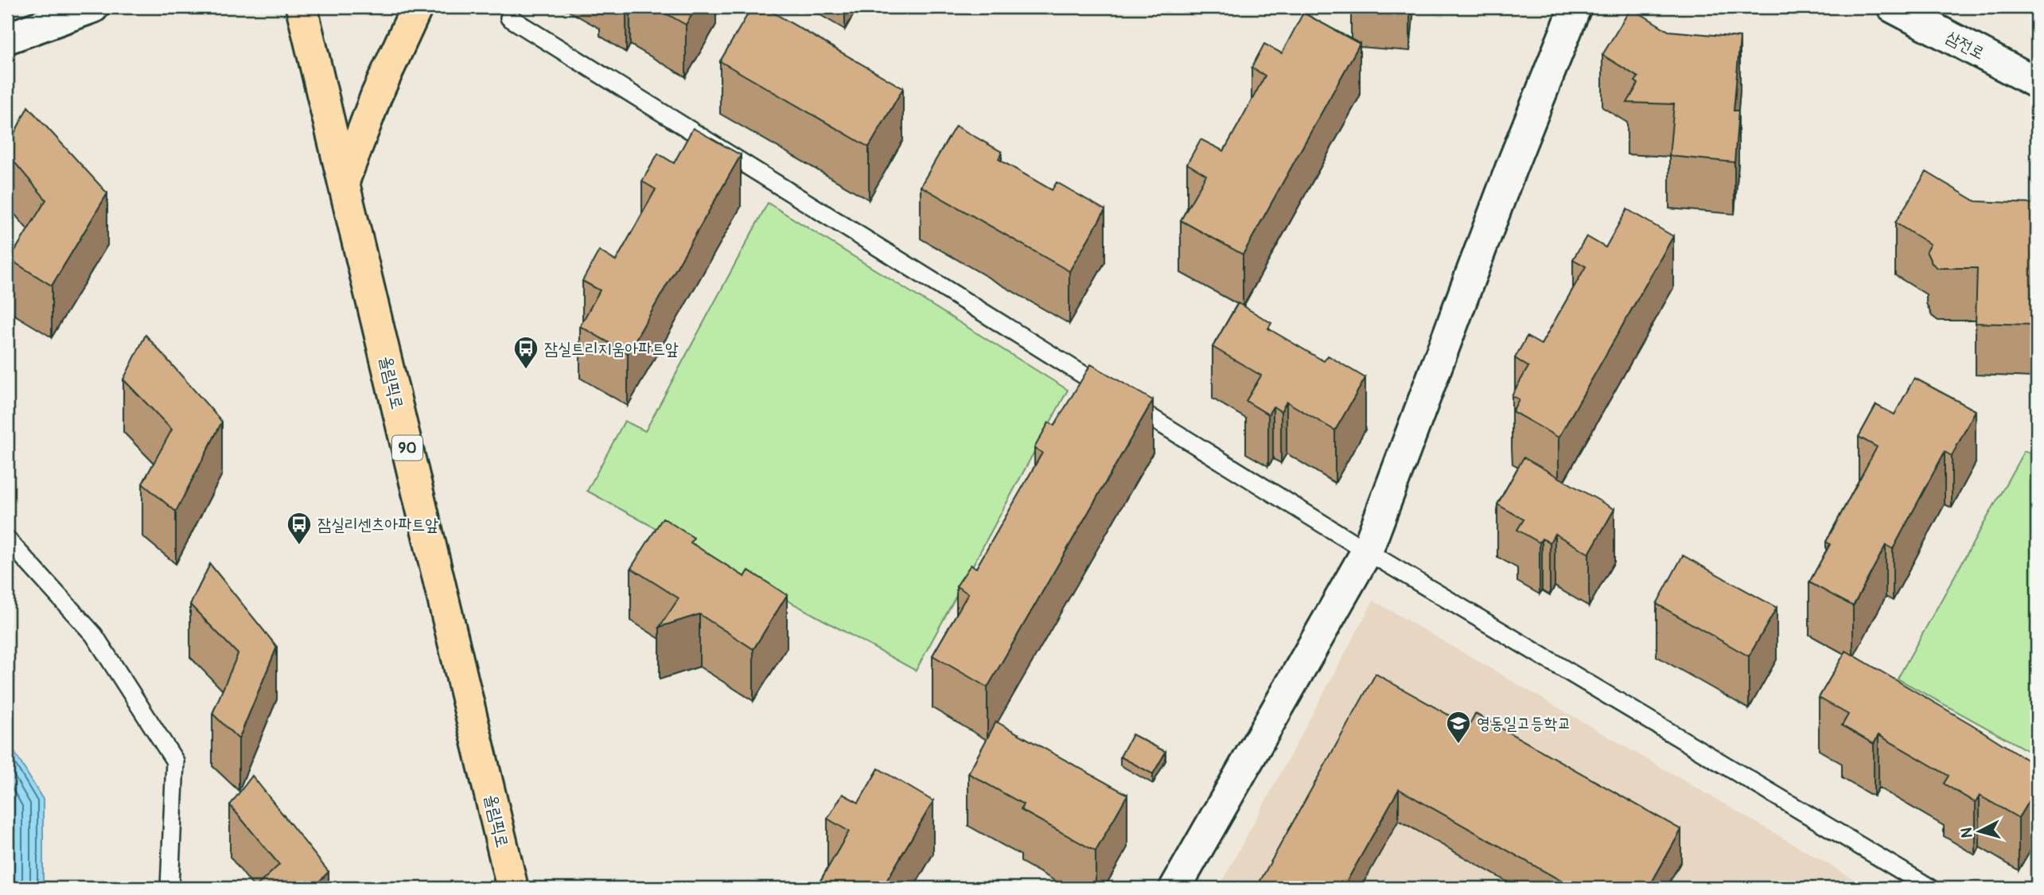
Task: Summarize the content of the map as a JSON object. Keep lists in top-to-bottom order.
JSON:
{
  "streets": {
    "main road": ["올림픽로", "90"],
    "street": ["삼전로"]
  },
  "places": {
    "bus stop": ["잠실트리지움아파트앞", "잠실리센츠아파트앞"],
    "school or university": ["영동일고등학교"]
  },
  "north": "left"
}
